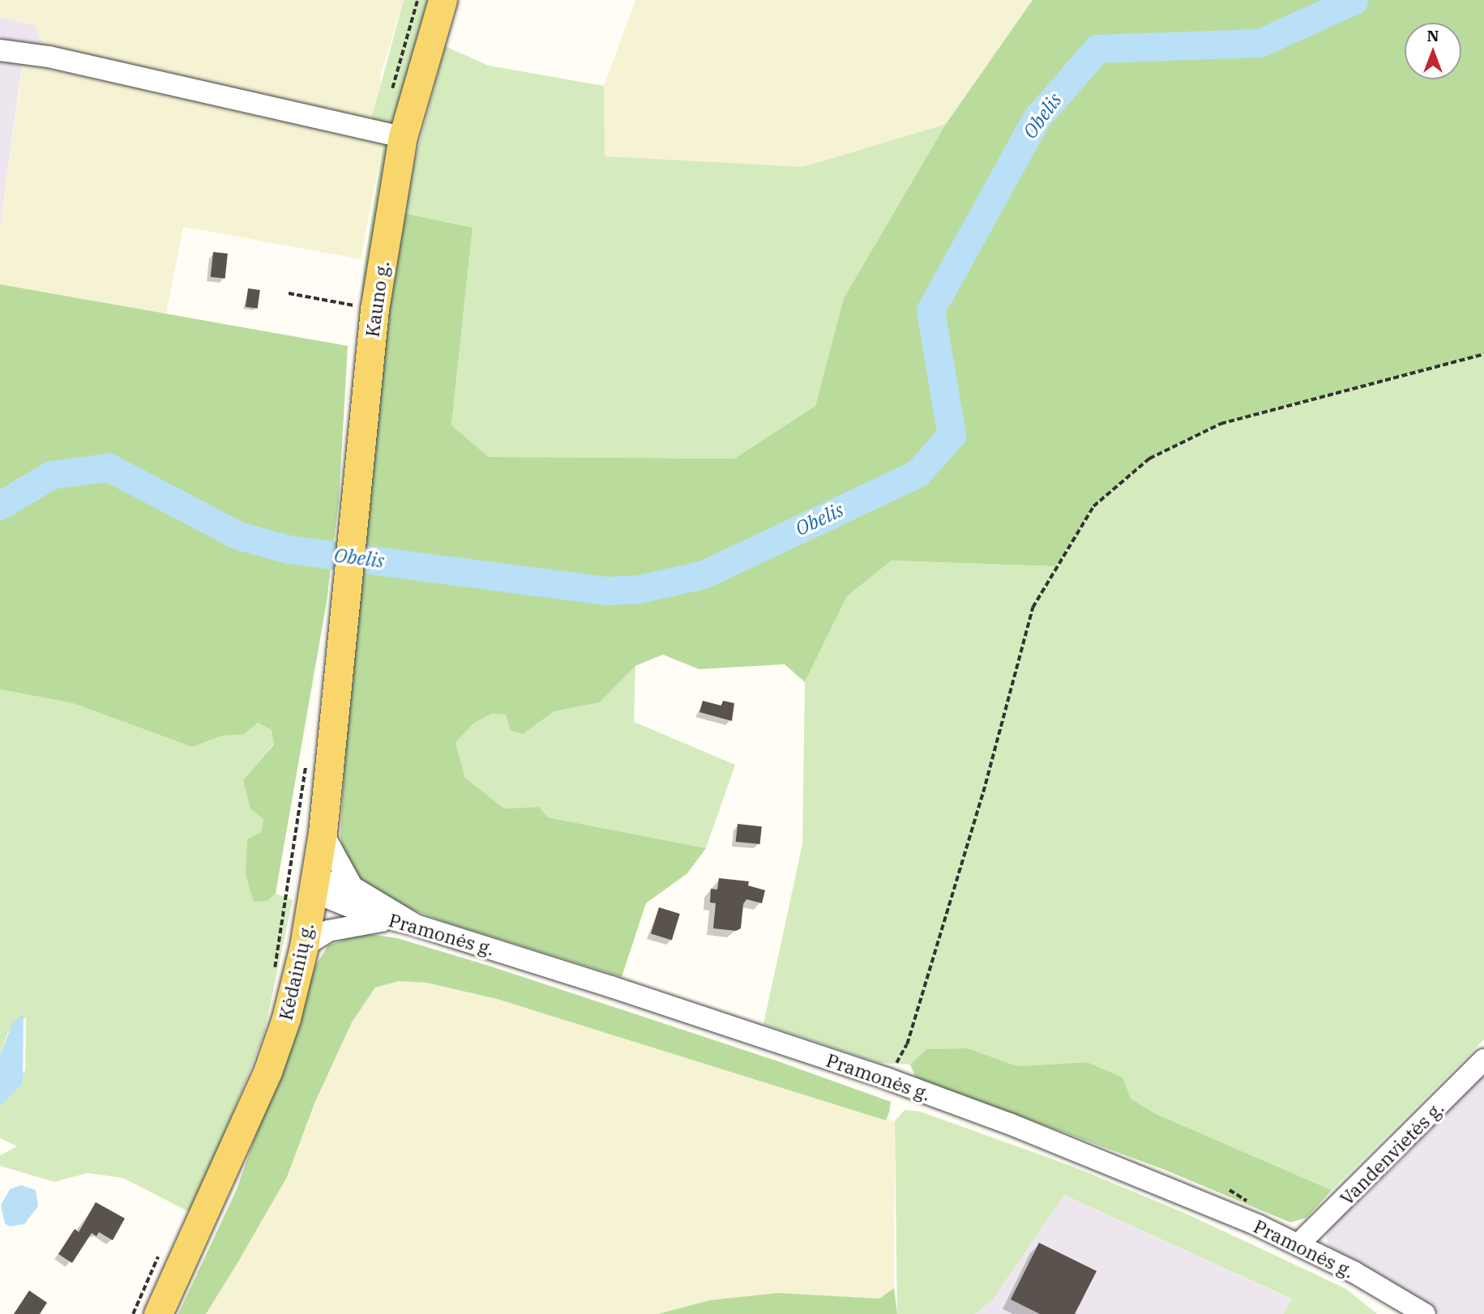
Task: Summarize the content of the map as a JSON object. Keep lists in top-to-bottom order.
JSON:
{
  "streets": {
    "main road": ["Kauno g.", "Kėdainių g."],
    "street": ["Pramonės g.", "Vandenvietės g."]
  },
  "crossings": [
    ["Kauno g.", "Kėdainių g."],
    ["Pramonės g.", "Kėdainių g."],
    ["Pramonės g.", "Vandenvietės g."]
  ],
  "water": ["Obelis"],
  "north": "top"
}
